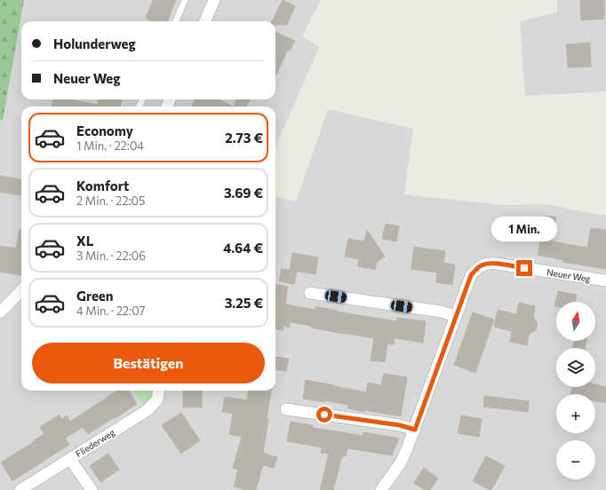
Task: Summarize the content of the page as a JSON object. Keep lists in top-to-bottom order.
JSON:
{
  "streets": {
    "street": ["Neuer Weg", "Fliederweg"]
  },
  "north": "top",
  "page": {
    "banner": ["Holunderweg", "Neuer Weg"],
    "list": [
      {
        "name": "Economy",
        "note": "1 Min. · 22:04",
        "value": "2.73 €"
      },
      {
        "name": "Komfort",
        "note": "2 Min. · 22:05",
        "value": "3.69 €"
      },
      {
        "name": "XL",
        "note": "3 Min. · 22:06",
        "value": "4.64 €"
      },
      {
        "name": "Green",
        "note": "4 Min. · 22:07",
        "value": "3.25 €"
      }
    ],
    "bubble": "1 Min.",
    "map_buttons": ["+", "−"],
    "buttons": "Bestätigen"
  }
}
